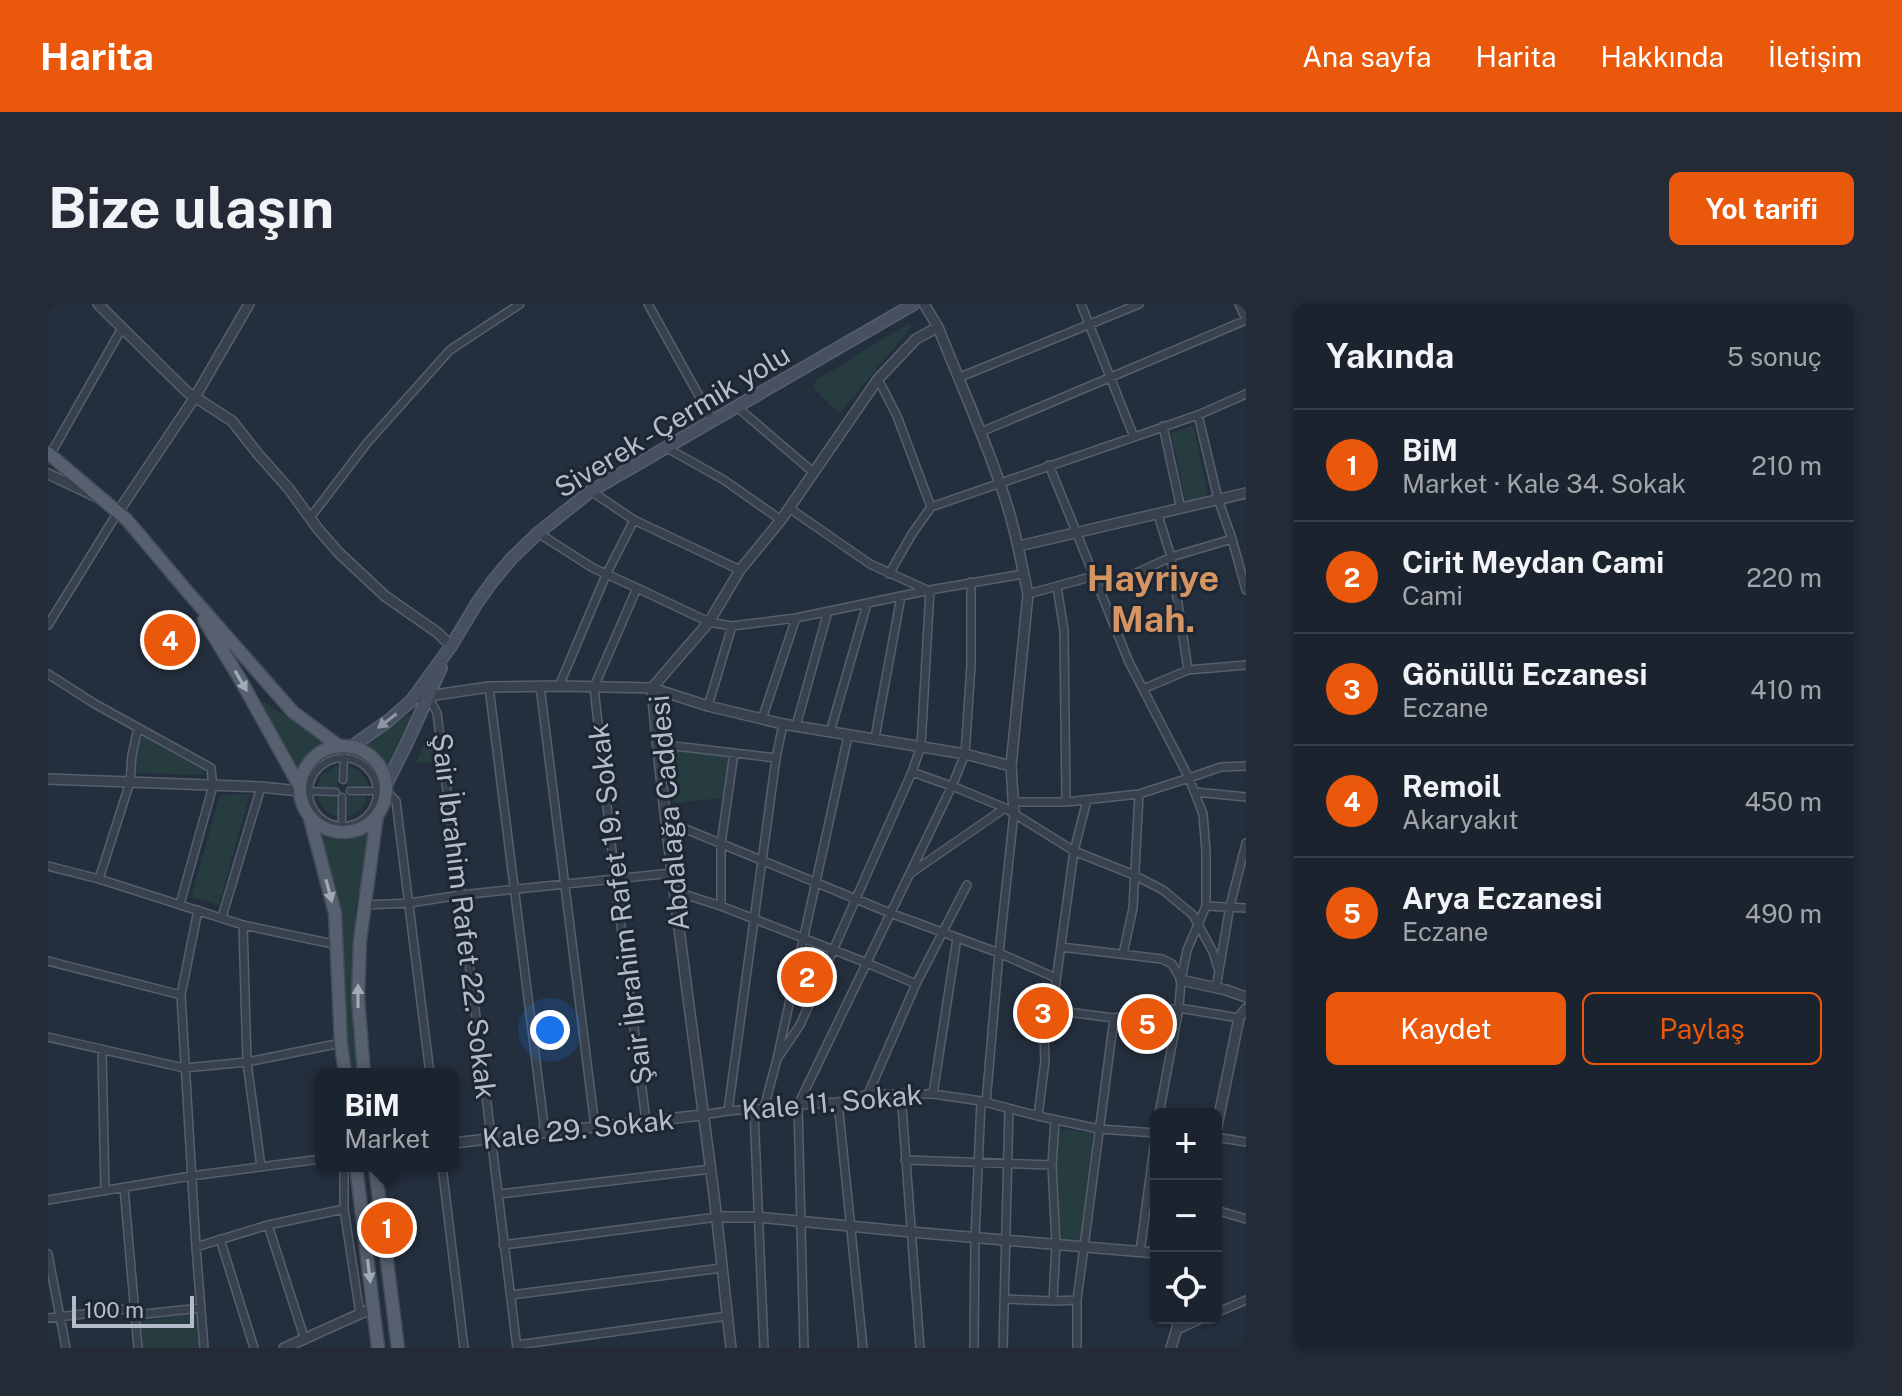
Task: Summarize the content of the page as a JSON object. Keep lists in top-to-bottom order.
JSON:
{
  "streets": {
    "main road": ["Siverek - Çermik yolu"],
    "street": [
      "Abdalağa Caddesi",
      "Şair İbrahim Rafet 19. Sokak",
      "Şair İbrahim Rafet 22. Sokak",
      "Kale 11. Sokak",
      "Kale 29. Sokak"
    ]
  },
  "crossings": [
    ["Siverek - Çermik yolu", "Şair İbrahim Rafet 22. Sokak"],
    ["Abdalağa Caddesi", "Kale 11. Sokak"],
    ["Abdalağa Caddesi", "Kale 29. Sokak"],
    ["Şair İbrahim Rafet 19. Sokak", "Kale 29. Sokak"],
    ["Şair İbrahim Rafet 22. Sokak", "Kale 29. Sokak"],
    ["Kale 11. Sokak", "Kale 29. Sokak"]
  ],
  "districts": ["Hayriye Mah."],
  "scale_bar": "100 m",
  "page": {
    "header": "Harita",
    "nav": [
      "Ana sayfa",
      "Harita",
      "Hakkında",
      "İletişim"
    ],
    "buttons": [
      "Yol tarifi",
      ["Kaydet", "Paylaş"]
    ],
    "title": "Bize ulaşın",
    "heading": ["Yakında", "5 sonuç"],
    "list": [
      {
        "mark": "1",
        "name": "BiM",
        "note": "Market · Kale 34. Sokak",
        "value": "210 m"
      },
      {
        "mark": "2",
        "name": "Cirit Meydan Cami",
        "note": "Cami",
        "value": "220 m"
      },
      {
        "mark": "3",
        "name": "Gönüllü Eczanesi",
        "note": "Eczane",
        "value": "410 m"
      },
      {
        "mark": "4",
        "name": "Remoil",
        "note": "Akaryakıt",
        "value": "450 m"
      },
      {
        "mark": "5",
        "name": "Arya Eczanesi",
        "note": "Eczane",
        "value": "490 m"
      }
    ],
    "pins": [
      "4",
      "2",
      "3",
      "5",
      "1"
    ],
    "popup": ["BiM", "Market"],
    "map_buttons": ["+", "−"],
    "scale": "100 m"
  }
}
